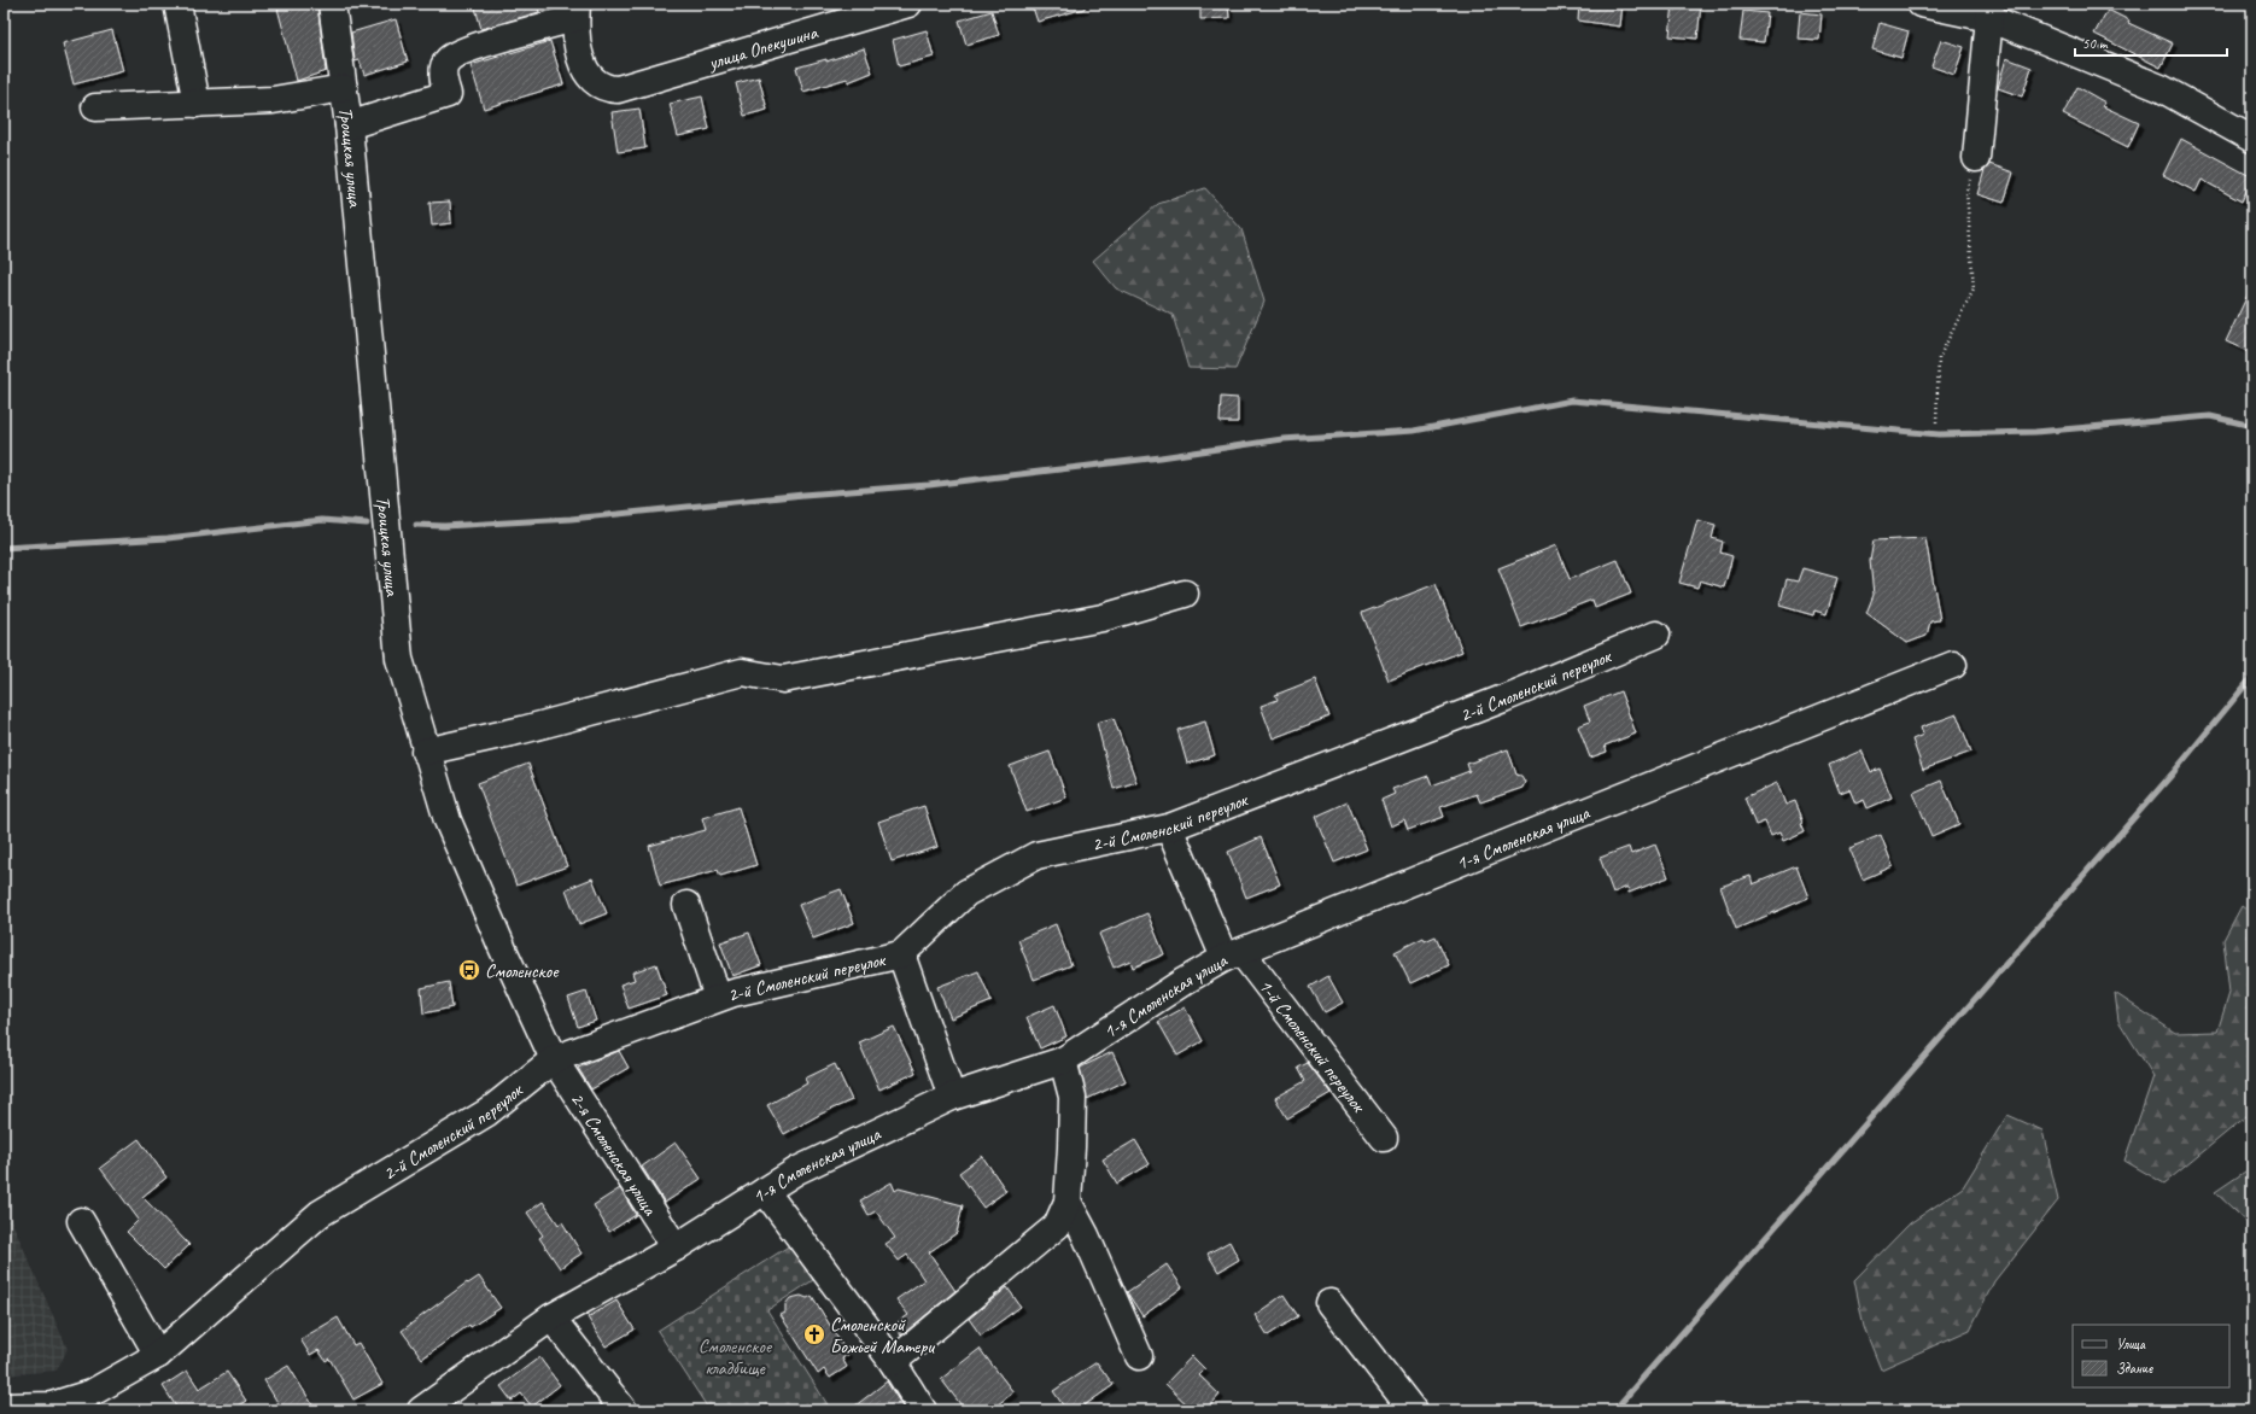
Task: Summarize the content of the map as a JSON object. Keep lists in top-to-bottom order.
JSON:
{
  "streets": {
    "street": [
      "улица Опекушина",
      "Троицкая улица",
      "2-й Смоленский переулок",
      "1-я Смоленская улица",
      "1-й Смоленский переулок",
      "2-я Смоленская улица"
    ]
  },
  "crossings": [
    ["Троицкая улица", "2-й Смоленский переулок"],
    ["Троицкая улица", "2-я Смоленская улица"],
    ["2-й Смоленский переулок", "1-й Смоленский переулок"],
    ["2-й Смоленский переулок", "2-я Смоленская улица"],
    ["1-я Смоленская улица", "1-й Смоленский переулок"],
    ["1-я Смоленская улица", "2-я Смоленская улица"]
  ],
  "parks": ["Смоленское кладбище"],
  "places": {
    "bus stop": ["Смоленское"],
    "church": ["Смоленской Божьей Матери"]
  },
  "legend": ["Улица", "Здание"],
  "scale_bar": "50 m"
}
